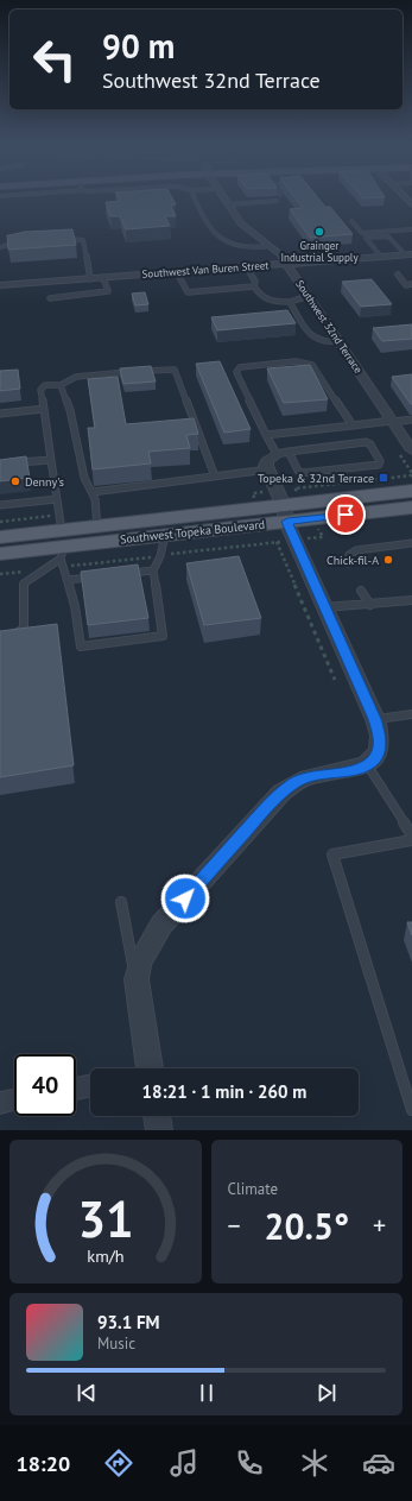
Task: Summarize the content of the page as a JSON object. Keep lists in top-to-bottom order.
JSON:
{
  "streets": {
    "main road": ["Southwest Topeka Boulevard"],
    "street": ["Southwest Van Buren Street", "Southwest 32nd Terrace"]
  },
  "crossings": [
    ["Southwest Van Buren Street", "Southwest 32nd Terrace"]
  ],
  "places": {
    "other": ["Grainger Industrial Supply", "Denny's", "Chick-fil-A"],
    "transit": ["Topeka & 32nd Terrace"]
  },
  "page": {
    "turn": ["90 m", "Southwest 32nd Terrace"],
    "limit": "40",
    "trip": "18:21 · 1 min · 260 m",
    "tile": "Climate",
    "heat": ["−", "20.5°", "+"],
    "song": ["93.1 FM", "Music"],
    "tabs": "18:20",
    "gauge": ["31", "km/h"]
  }
}
